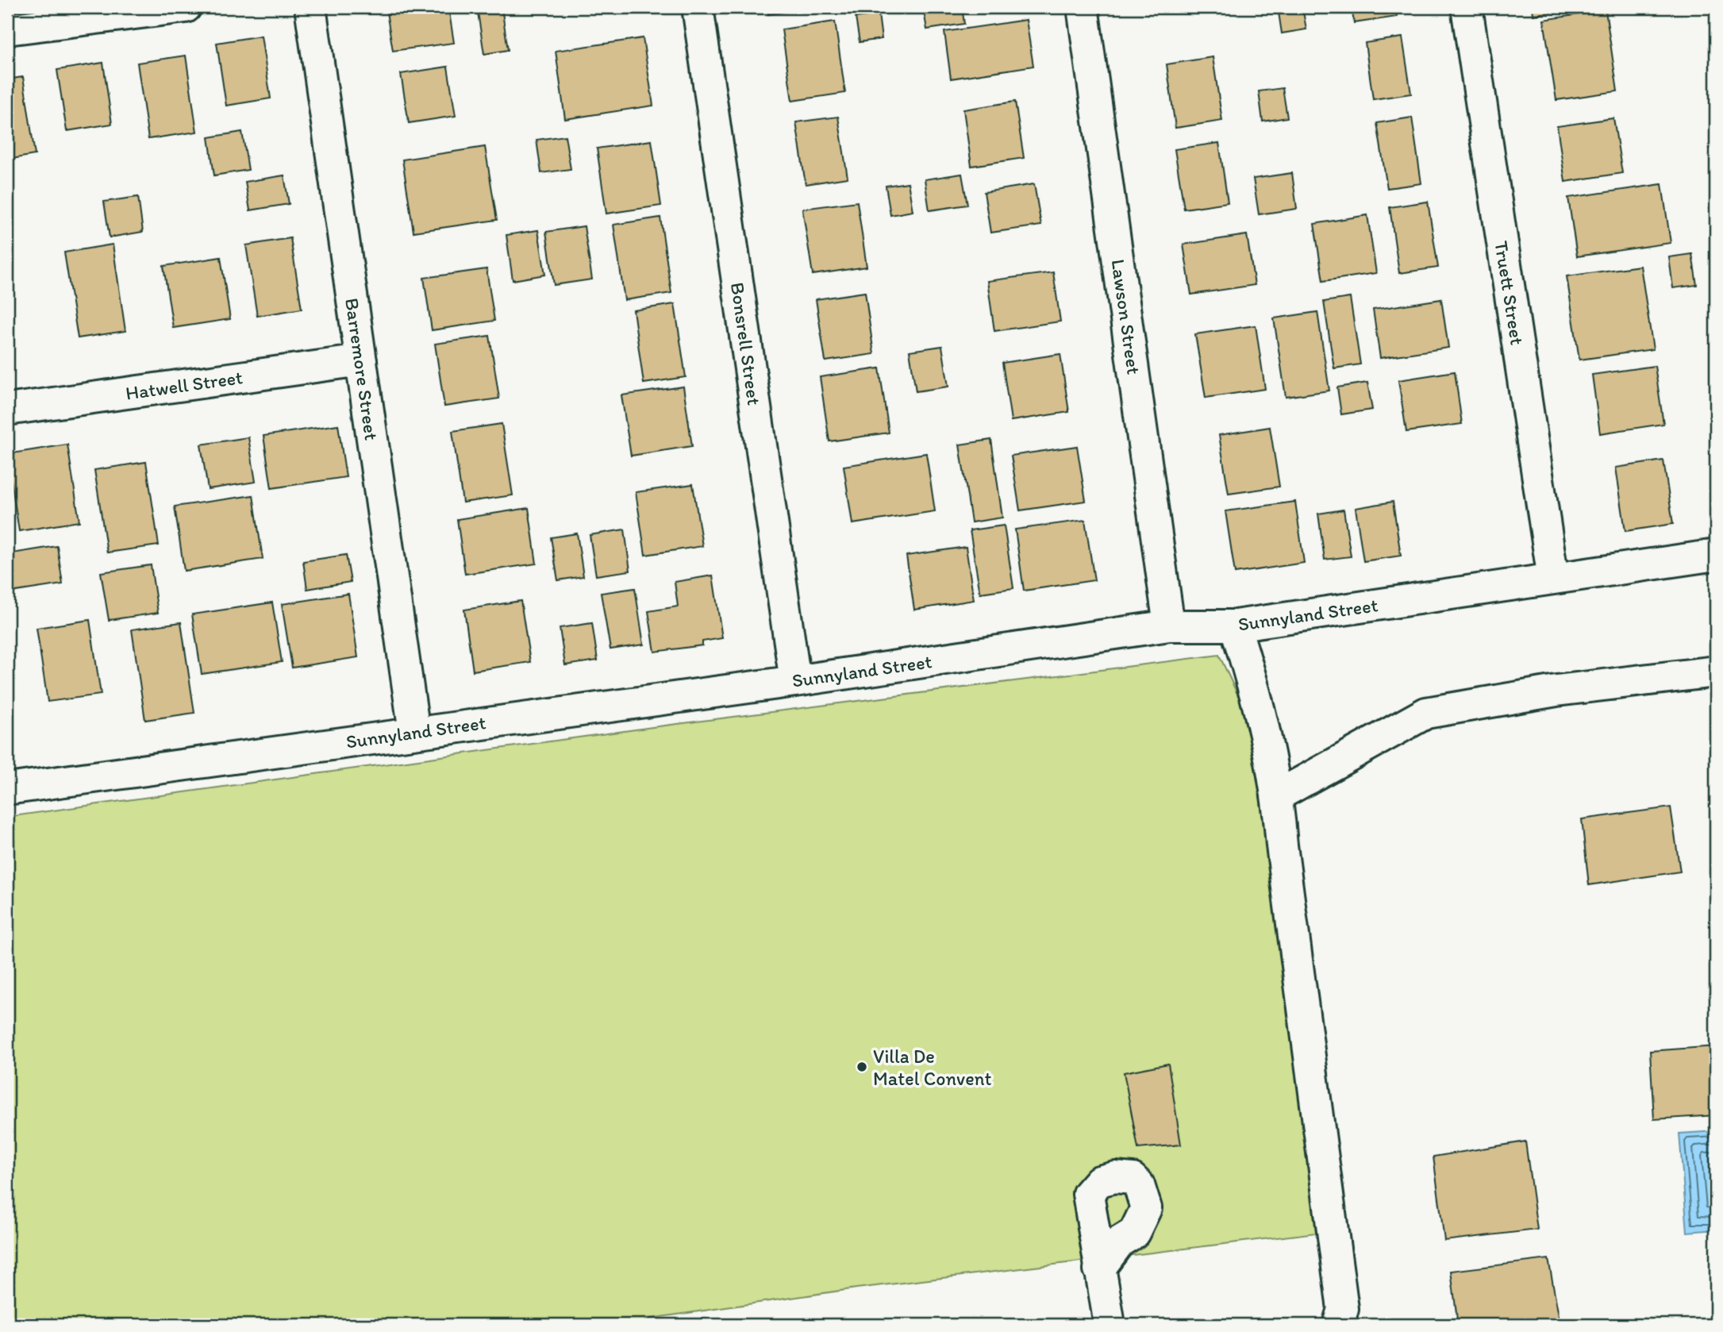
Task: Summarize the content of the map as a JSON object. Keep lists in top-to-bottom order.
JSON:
{
  "streets": {
    "street": [
      "Truett Street",
      "Lawson Street",
      "Bonsrell Street",
      "Barremore Street",
      "Hatwell Street",
      "Sunnyland Street"
    ]
  },
  "crossings": [
    ["Truett Street", "Sunnyland Street"],
    ["Lawson Street", "Sunnyland Street"],
    ["Bonsrell Street", "Sunnyland Street"],
    ["Barremore Street", "Hatwell Street"],
    ["Barremore Street", "Sunnyland Street"]
  ],
  "places": ["Villa De Matel Convent"]
}
